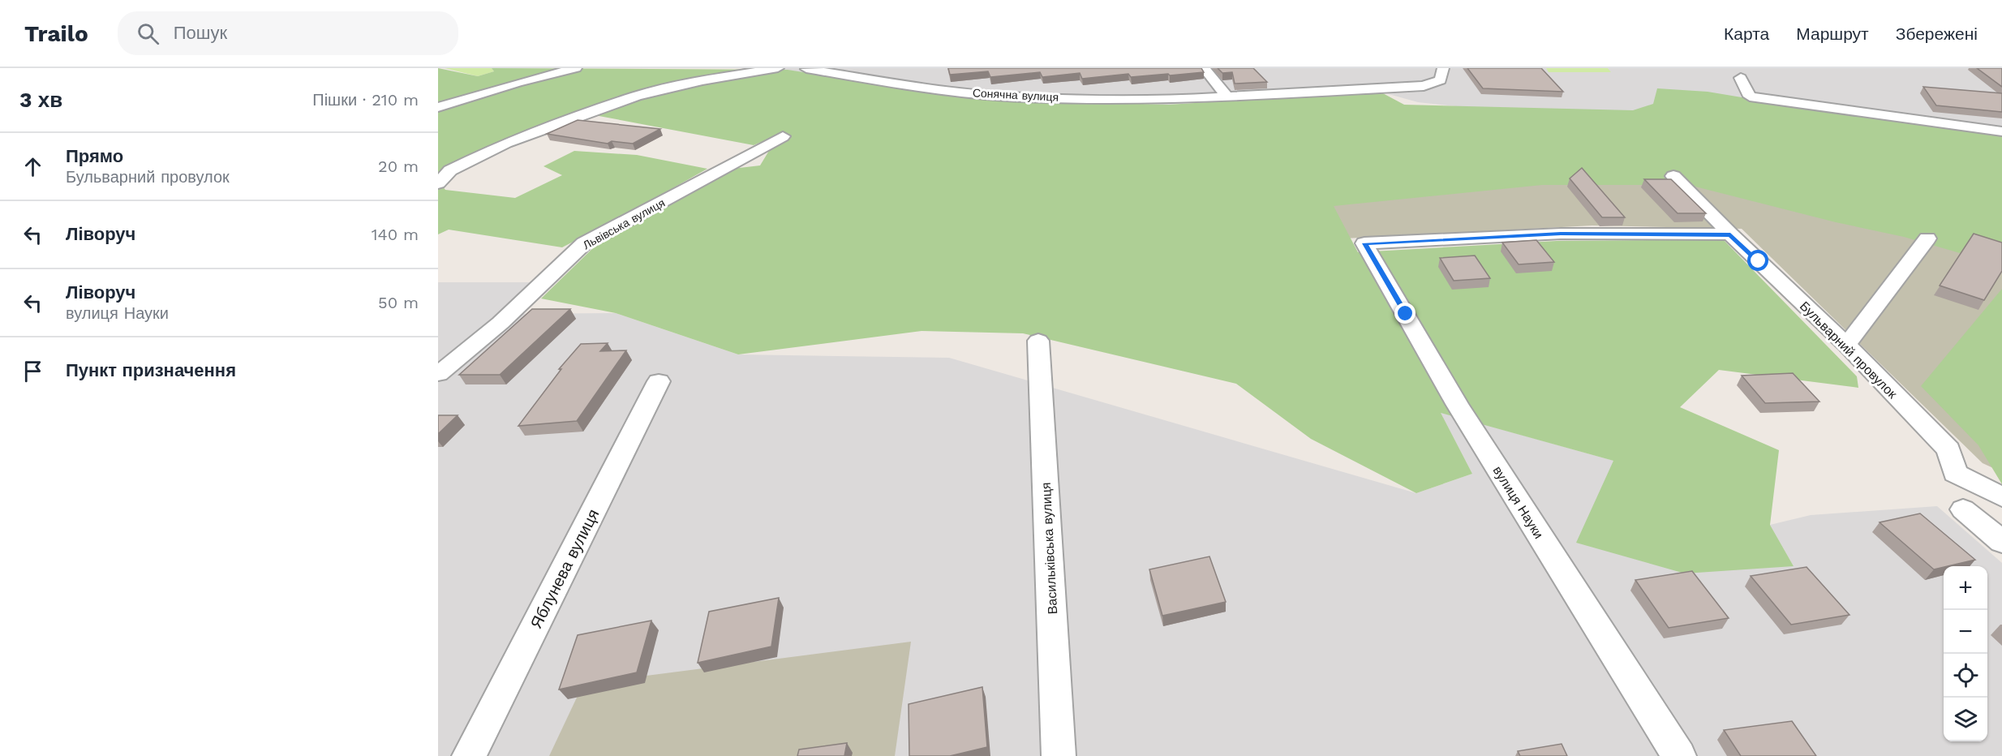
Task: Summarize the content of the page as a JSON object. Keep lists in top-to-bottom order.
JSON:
{
  "streets": {
    "street": [
      "Сонячна вулиця",
      "Львівська вулиця",
      "Бульварний провулок",
      "вулиця Науки",
      "Васильківська вулиця",
      "Яблунева вулиця"
    ]
  },
  "crossings": [
    ["Бульварний провулок", "вулиця Науки"]
  ],
  "page": {
    "header": "Trailo",
    "search": "Пошук",
    "nav": ["Карта", "Маршрут", "Збережені"],
    "heading": ["3 хв", "Пішки · 210 m"],
    "list": [
      ["Прямо", "Бульварний провулок", "20 m"],
      ["Ліворуч", "140 m"],
      ["Ліворуч", "вулиця Науки", "50 m"],
      "Пункт призначення"
    ],
    "map_buttons": ["+", "−"]
  }
}
